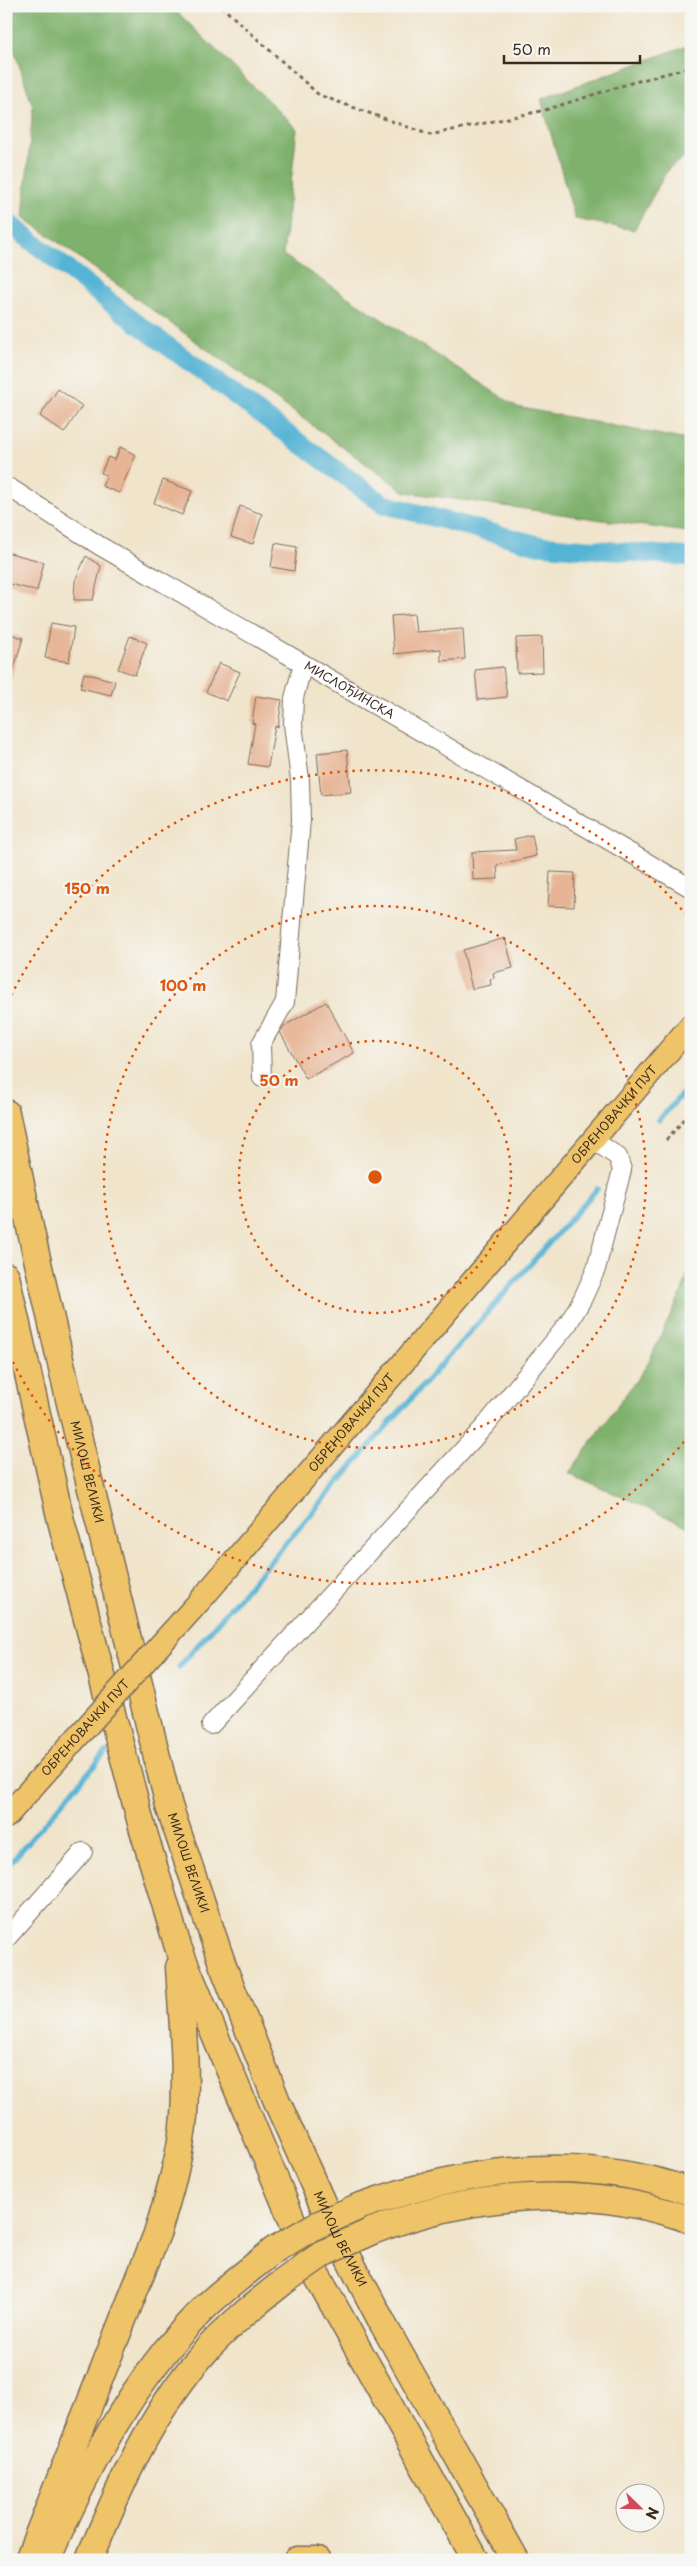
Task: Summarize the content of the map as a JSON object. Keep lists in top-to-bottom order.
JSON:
{
  "streets": {
    "highway": ["МИЛОШ ВЕЛИКИ"],
    "main road": ["ОБРЕНОВАЧКИ ПУТ"],
    "street": ["МИСЛОЂИНСКА"]
  },
  "scale_bar": "50 m",
  "north": "bottom right",
  "rings": ["150 m", "100 m", "50 m"]
}
